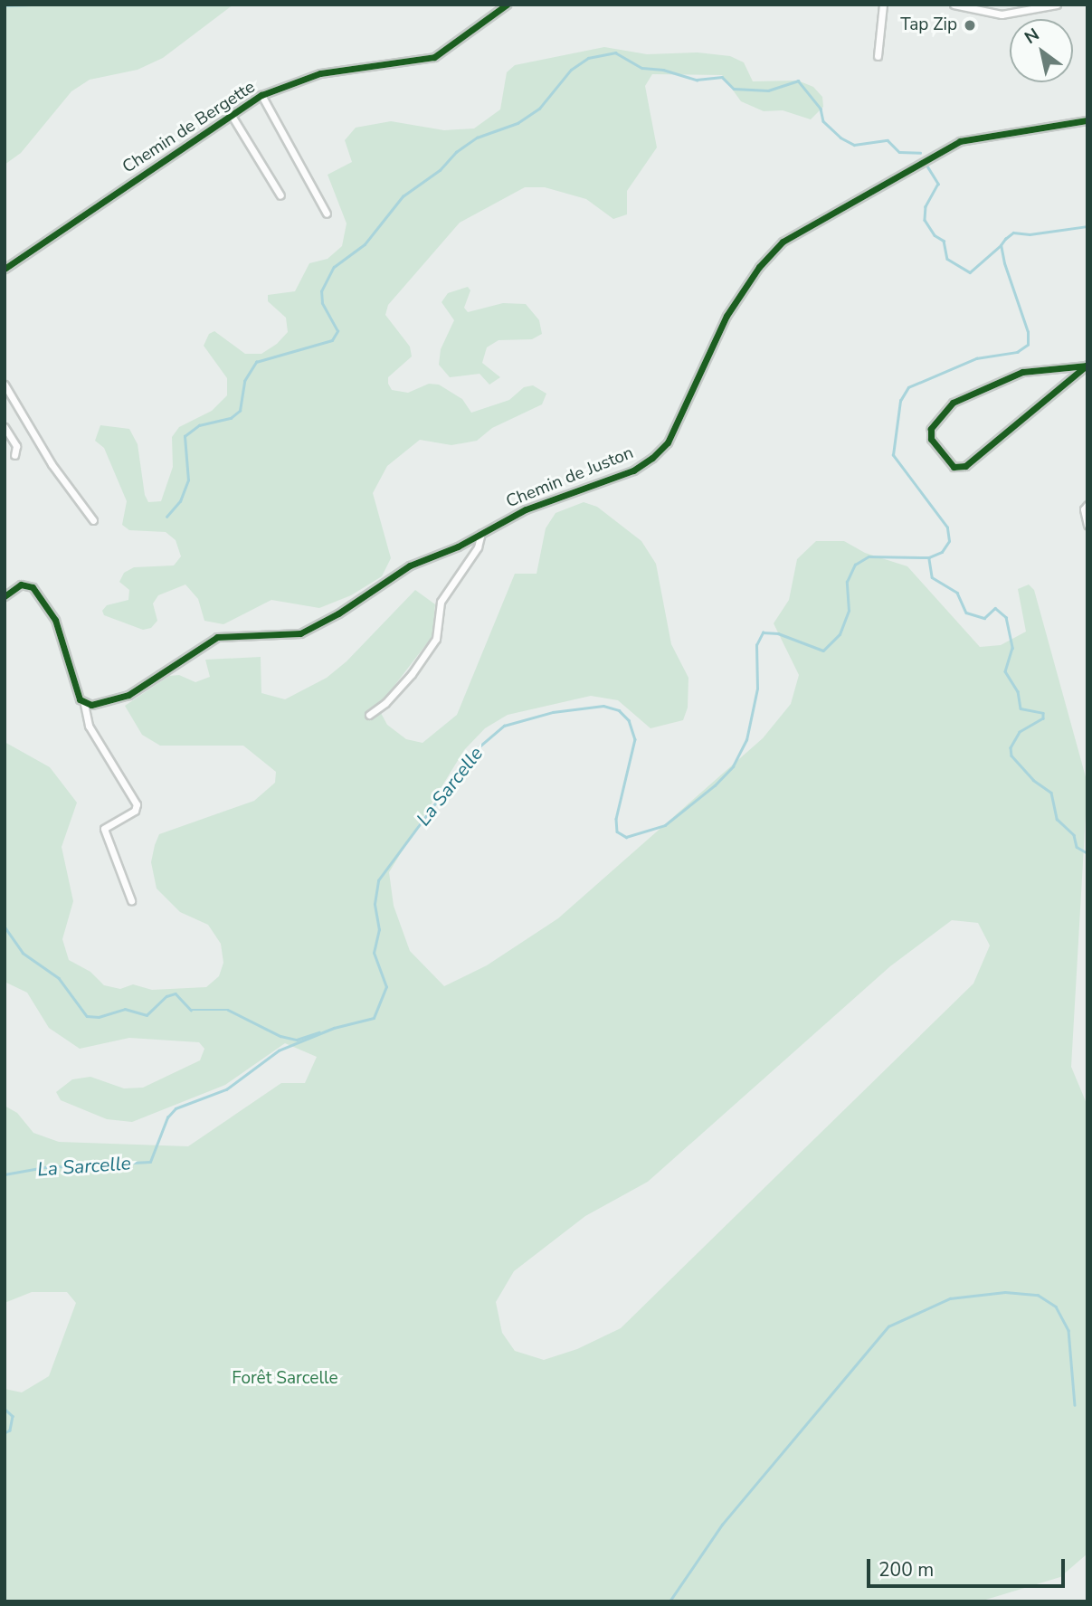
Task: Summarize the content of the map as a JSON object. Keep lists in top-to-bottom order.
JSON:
{
  "streets": {
    "street": ["Chemin de Bergette", "Chemin de Juston"]
  },
  "water": ["La Sarcelle"],
  "parks": ["Forêt Sarcelle"],
  "places": ["Tap Zip"],
  "scale_bar": "200 m",
  "north": "top left"
}
